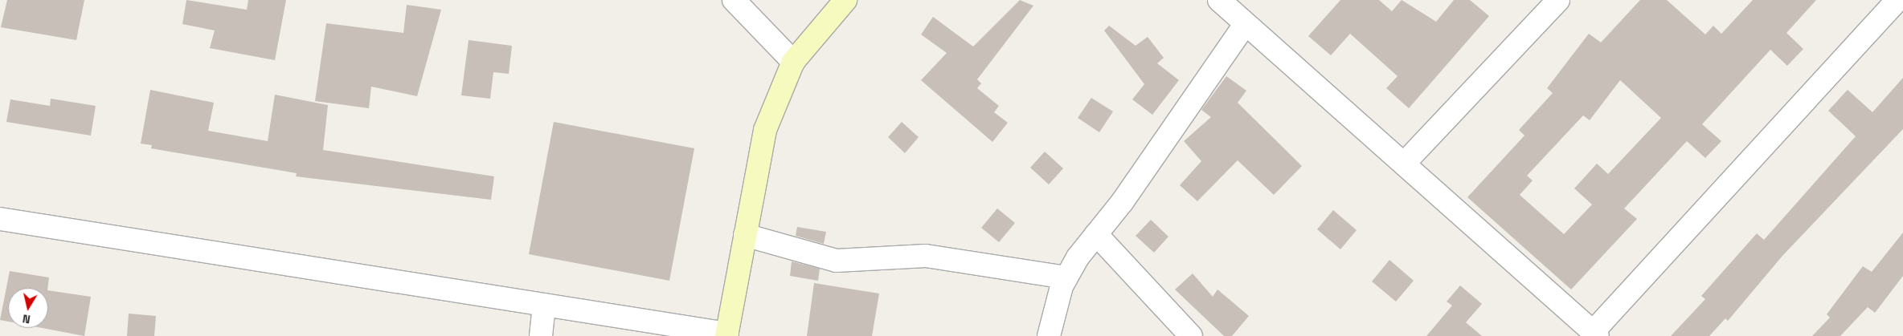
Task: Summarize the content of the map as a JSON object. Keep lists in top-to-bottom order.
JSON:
{
  "north": "bottom"
}
